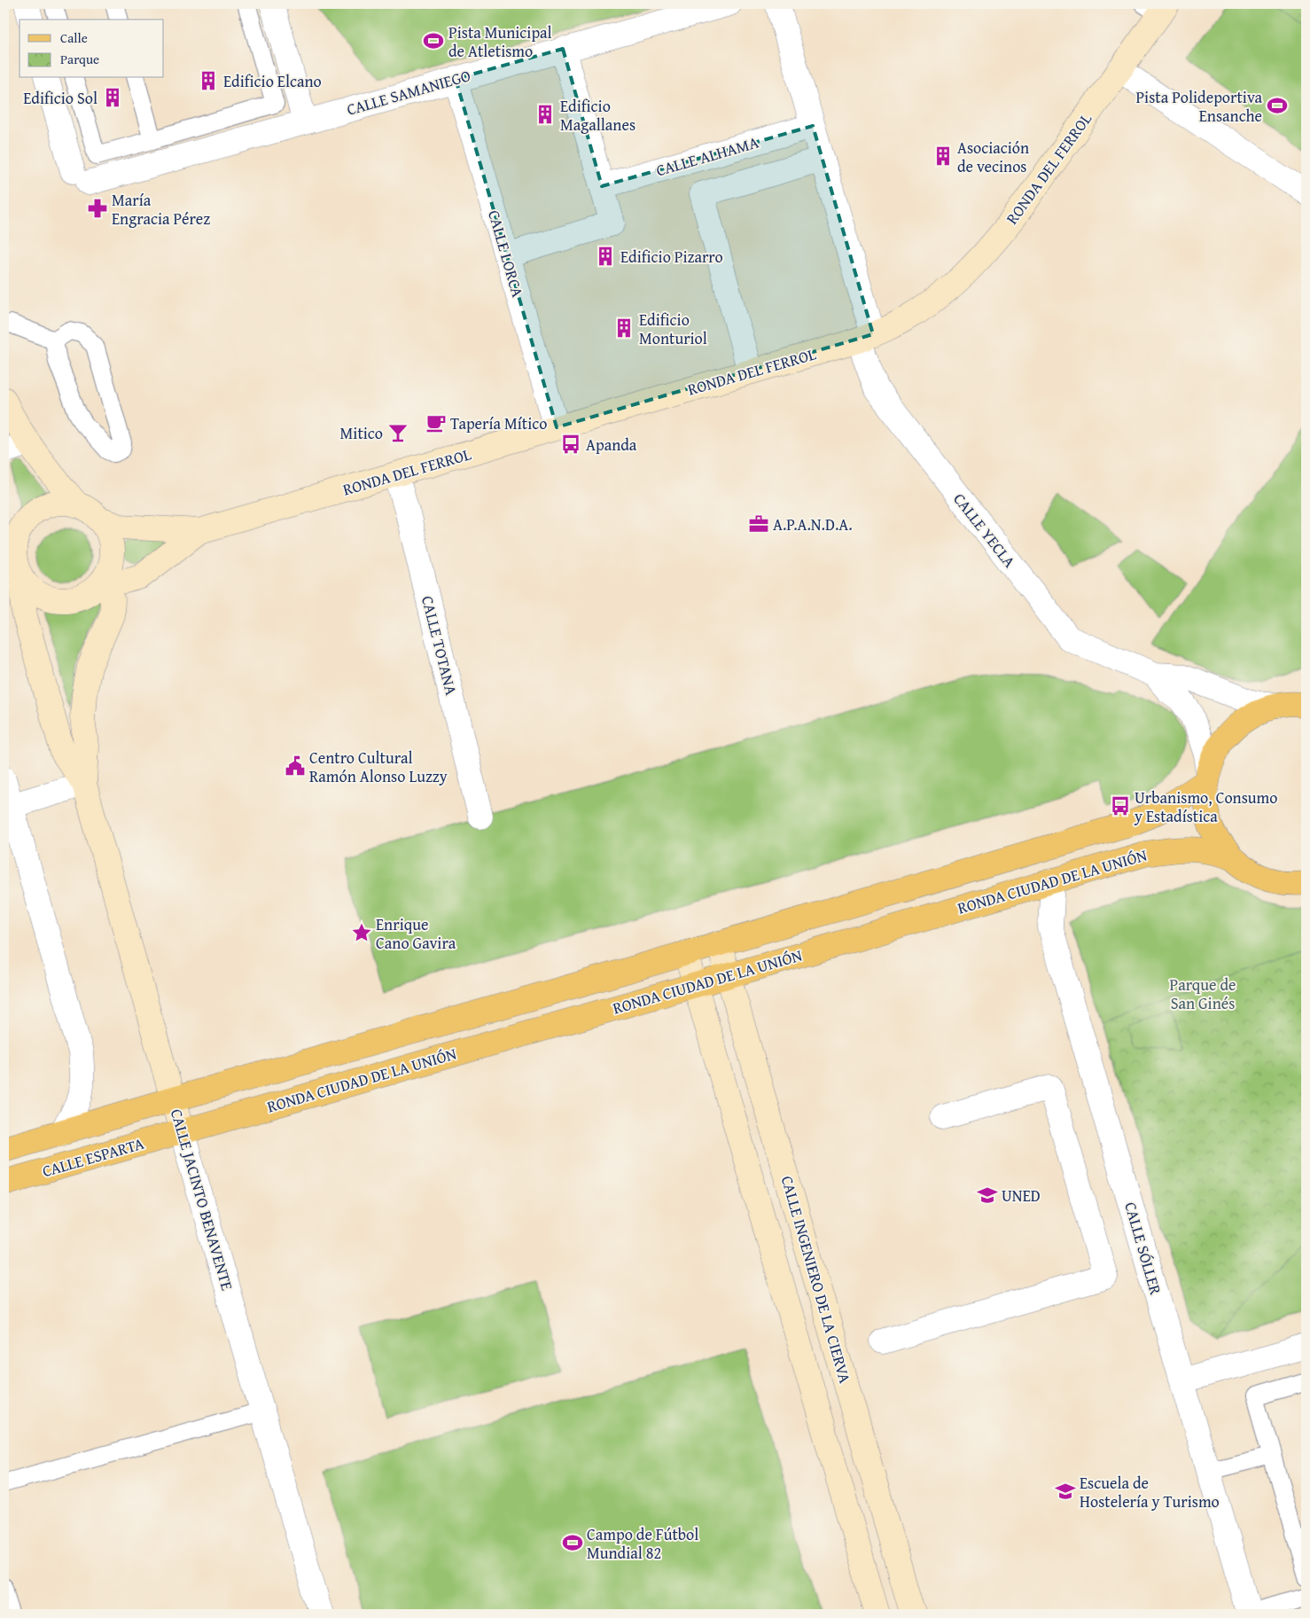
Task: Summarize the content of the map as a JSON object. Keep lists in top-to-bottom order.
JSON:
{
  "streets": {
    "main road": ["RONDA CIUDAD DE LA UNIÓN", "CALLE ESPARTA"],
    "street": [
      "CALLE SAMANIEGO",
      "CALLE ALHAMA",
      "RONDA DEL FERROL",
      "CALLE LORCA",
      "CALLE YECLA",
      "CALLE TOTANA",
      "CALLE JACINTO BENAVENTE",
      "CALLE SÓLLER",
      "CALLE INGENIERO DE LA CIERVA"
    ]
  },
  "crossings": [
    ["CALLE SAMANIEGO", "CALLE LORCA"],
    ["CALLE ALHAMA", "CALLE YECLA"],
    ["RONDA DEL FERROL", "CALLE LORCA"],
    ["RONDA DEL FERROL", "CALLE YECLA"],
    ["RONDA DEL FERROL", "CALLE TOTANA"],
    ["RONDA DEL FERROL", "CALLE JACINTO BENAVENTE"],
    ["RONDA CIUDAD DE LA UNIÓN", "CALLE ESPARTA"],
    ["RONDA CIUDAD DE LA UNIÓN", "CALLE JACINTO BENAVENTE"],
    ["RONDA CIUDAD DE LA UNIÓN", "CALLE SÓLLER"],
    ["RONDA CIUDAD DE LA UNIÓN", "CALLE INGENIERO DE LA CIERVA"],
    ["CALLE ESPARTA", "CALLE JACINTO BENAVENTE"]
  ],
  "parks": ["Parque de San Ginés"],
  "places": {
    "sports": ["Pista Municipal de Atletismo", "Pista Polideportiva Ensanche", "Campo de Fútbol Mundial 82"],
    "building": [
      "Edificio Elcano",
      "Edificio Sol",
      "Edificio Magallanes",
      "Asociación de vecinos",
      "Edificio Pizarro",
      "Edificio Monturiol"
    ],
    "pharmacy": ["María Engracia Pérez"],
    "cafe": ["Tapería Mítico"],
    "bar": ["Mitico"],
    "bus stop": ["Apanda", "Urbanismo, Consumo y Estadística"],
    "office": ["A.P.A.N.D.A."],
    "public building": ["Centro Cultural Ramón Alonso Luzzy"],
    "place": ["Enrique Cano Gavira"],
    "school or university": ["UNED", "Escuela de Hostelería y Turismo"]
  },
  "legend": ["Calle", "Parque"]
}
